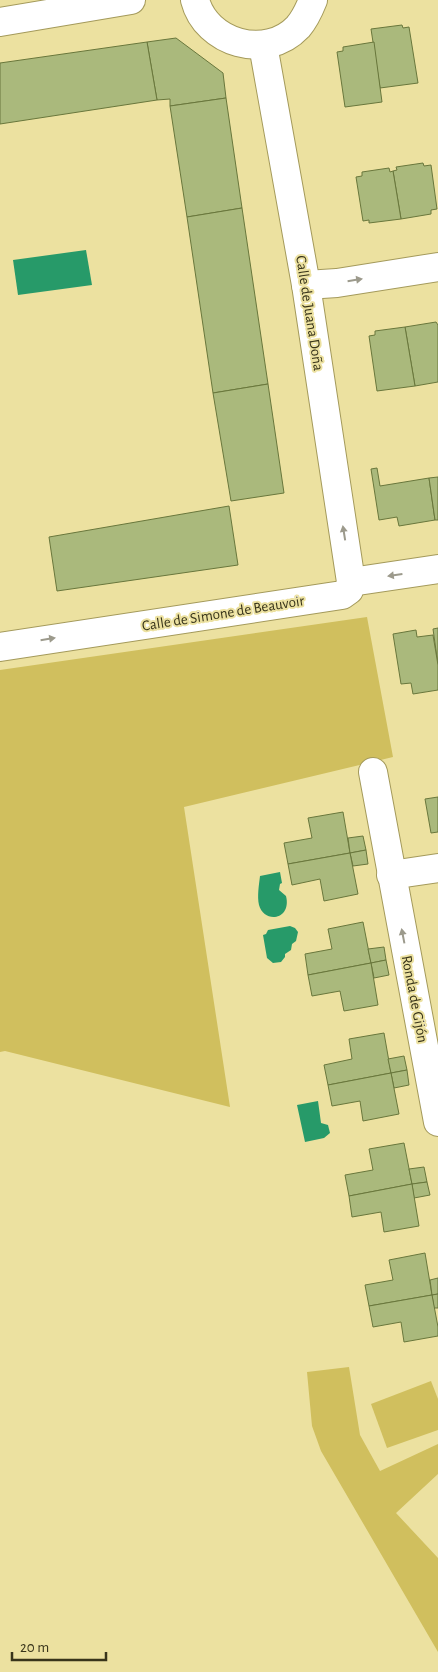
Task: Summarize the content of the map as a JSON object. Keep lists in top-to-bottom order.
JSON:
{
  "streets": {
    "street": ["Calle de Juana Doña", "Calle de Simone de Beauvoir", "Ronda de Gijón"]
  },
  "crossings": [
    ["Calle de Juana Doña", "Calle de Simone de Beauvoir"]
  ],
  "one_way": ["Calle de Juana Doña", "Calle de Simone de Beauvoir", "Ronda de Gijón"],
  "scale_bar": "20 m"
}
